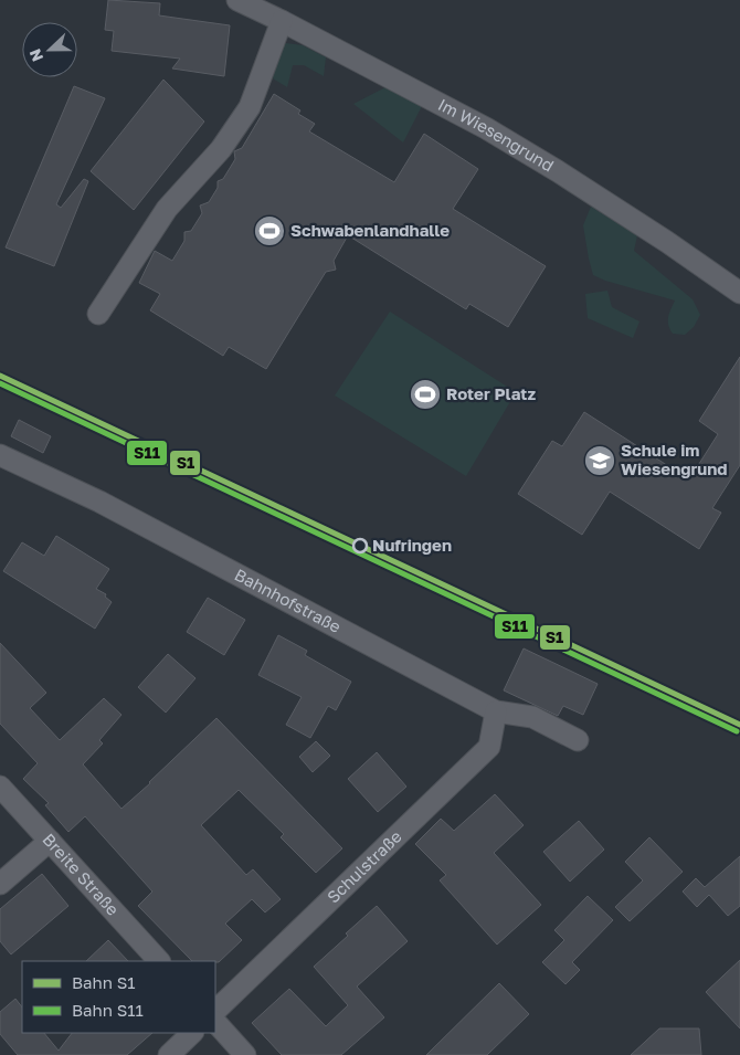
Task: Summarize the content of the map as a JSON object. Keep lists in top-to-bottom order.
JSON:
{
  "streets": {
    "street": [
      "Im Wiesengrund",
      "Bahnhofstraße",
      "Schulstraße",
      "Breite Straße"
    ]
  },
  "crossings": [
    ["Bahnhofstraße", "Schulstraße"]
  ],
  "places": {
    "sports": ["Schwabenlandhalle", "Roter Platz"],
    "school or university": ["Schule im Wiesengrund"],
    "other": ["Nufringen"]
  },
  "lines": ["rail line S1", "rail line S11"],
  "legend": ["Bahn S1", "Bahn S11"],
  "north": "left"
}
